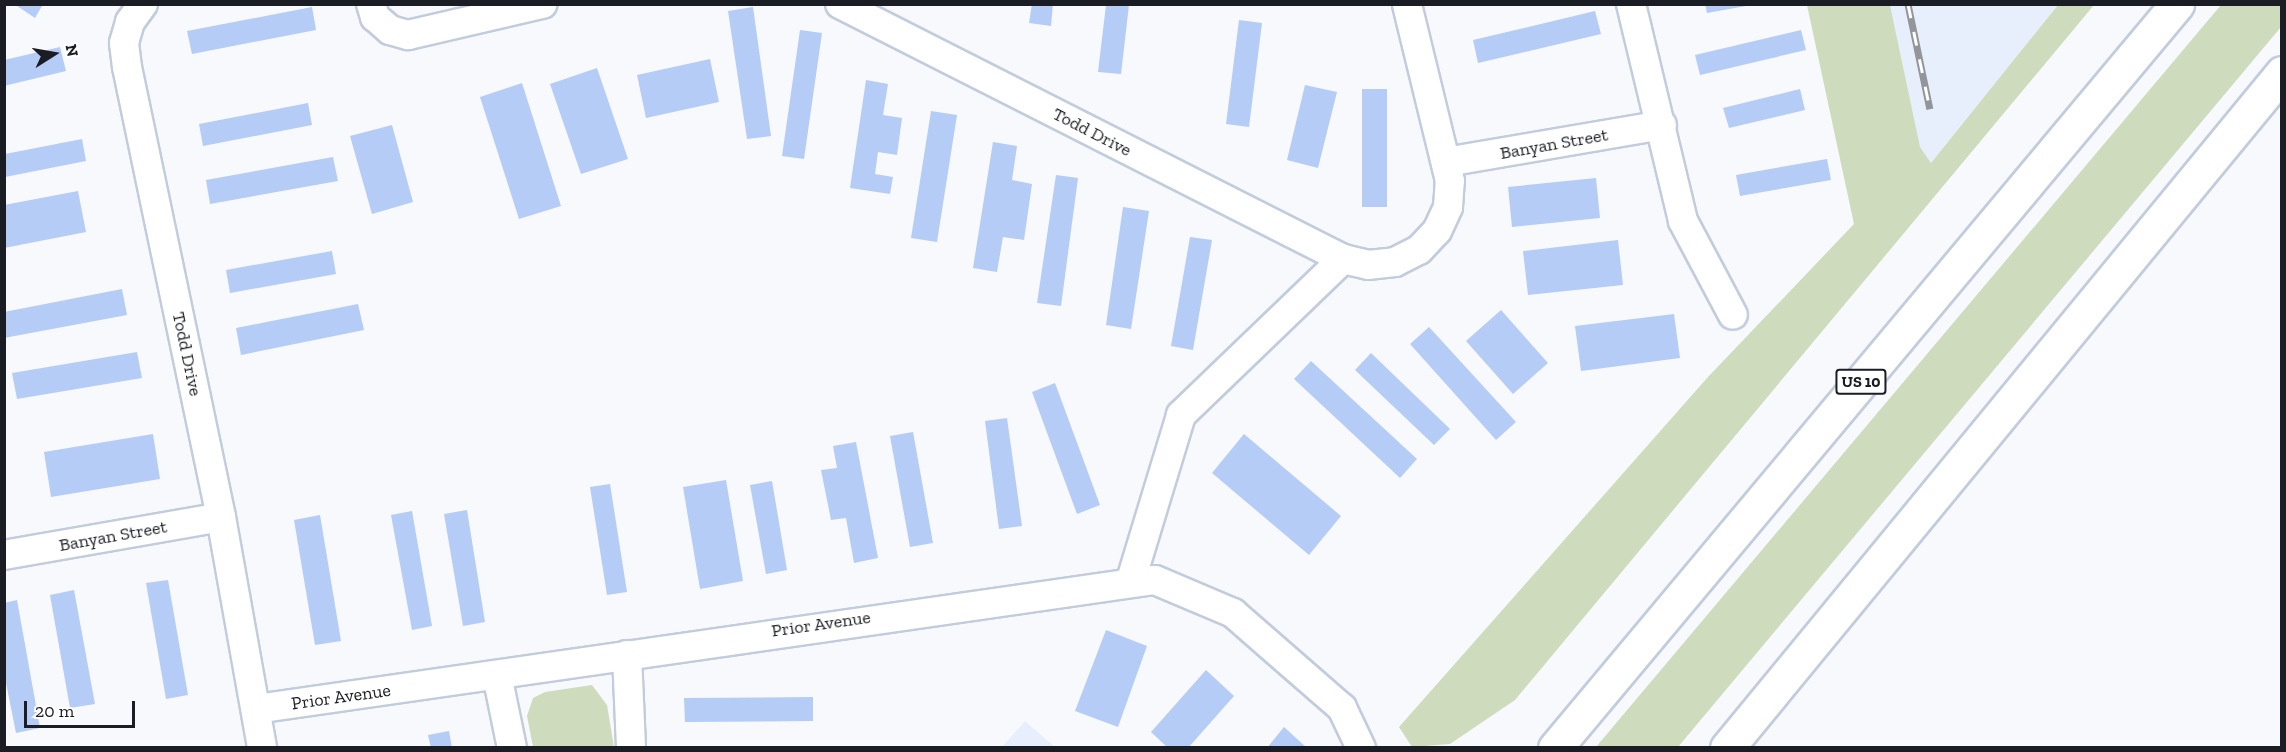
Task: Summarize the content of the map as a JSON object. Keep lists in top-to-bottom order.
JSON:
{
  "streets": {
    "highway": ["US 10"],
    "street": ["Todd Drive", "Banyan Street", "Prior Avenue"]
  },
  "crossings": [
    ["Todd Drive", "Banyan Street"],
    ["Todd Drive", "Prior Avenue"]
  ],
  "scale_bar": "20 m",
  "north": "right"
}
